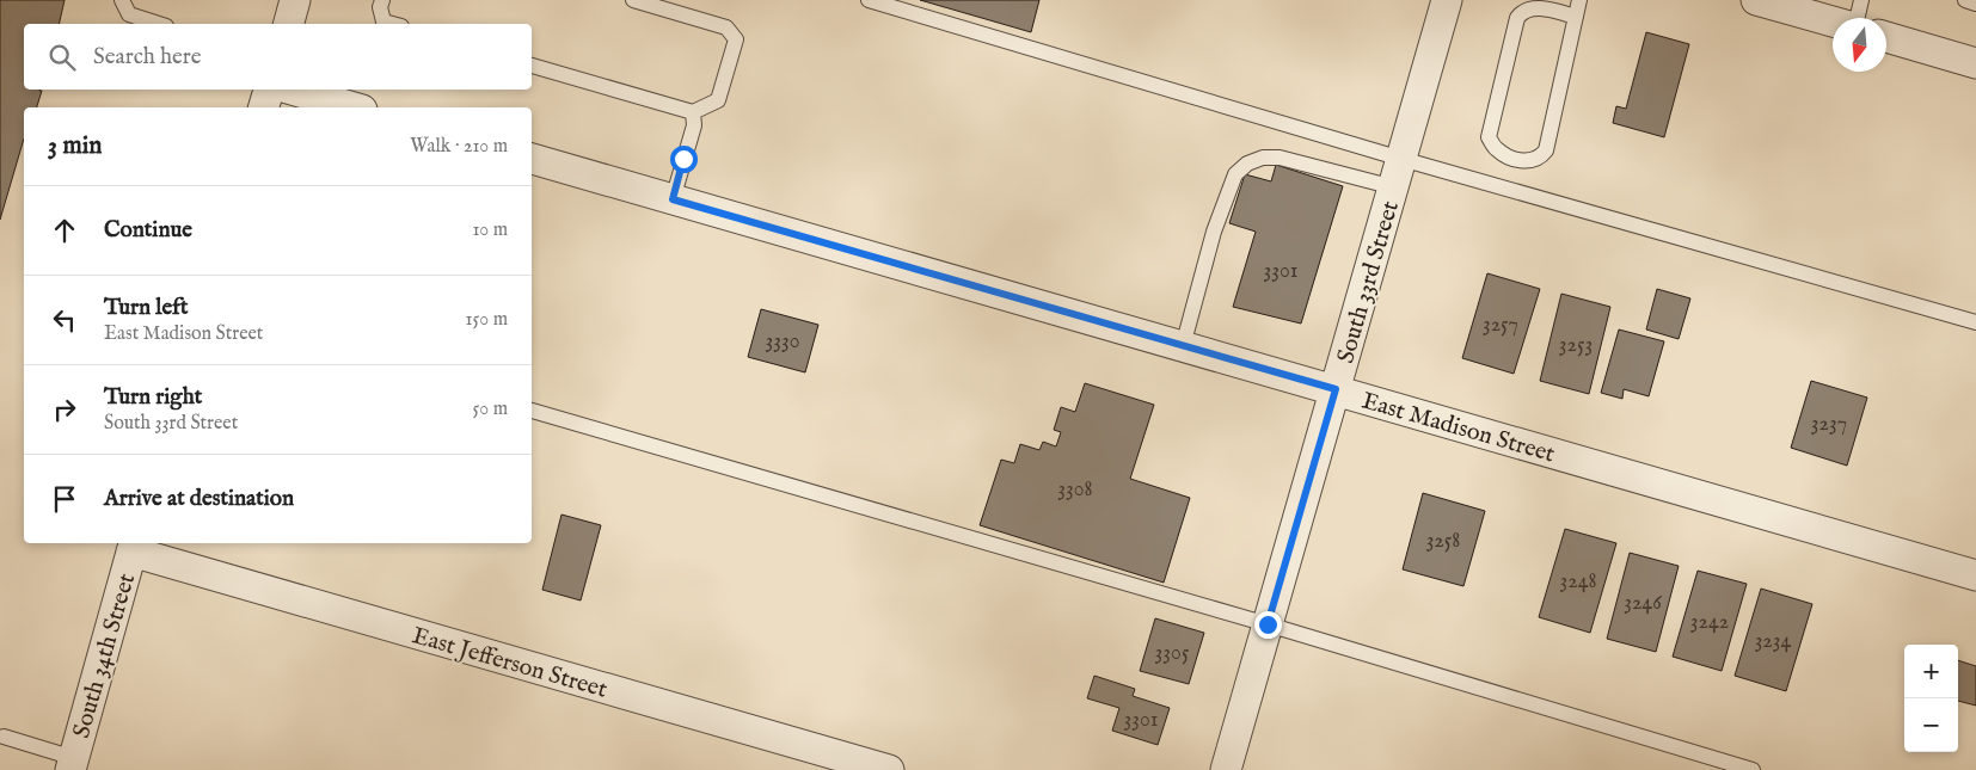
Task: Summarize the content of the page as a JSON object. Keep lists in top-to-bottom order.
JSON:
{
  "streets": {
    "street": [
      "South 33rd Street",
      "East Madison Street",
      "South 34th Street",
      "East Jefferson Street"
    ]
  },
  "crossings": [
    ["South 33rd Street", "East Madison Street"],
    ["South 34th Street", "East Jefferson Street"]
  ],
  "house_numbers": [
    "3301",
    "3257",
    "3330",
    "3253",
    "3237",
    "3308",
    "3258",
    "3248",
    "3246",
    "3242",
    "3234",
    "3305",
    "3301"
  ],
  "north": "bottom",
  "page": {
    "search": "Search here",
    "heading": ["3 min", "Walk · 210 m"],
    "list": [
      ["Continue", "10 m"],
      ["Turn left", "East Madison Street", "150 m"],
      ["Turn right", "South 33rd Street", "50 m"],
      "Arrive at destination"
    ],
    "map_buttons": ["+", "−"]
  }
}
